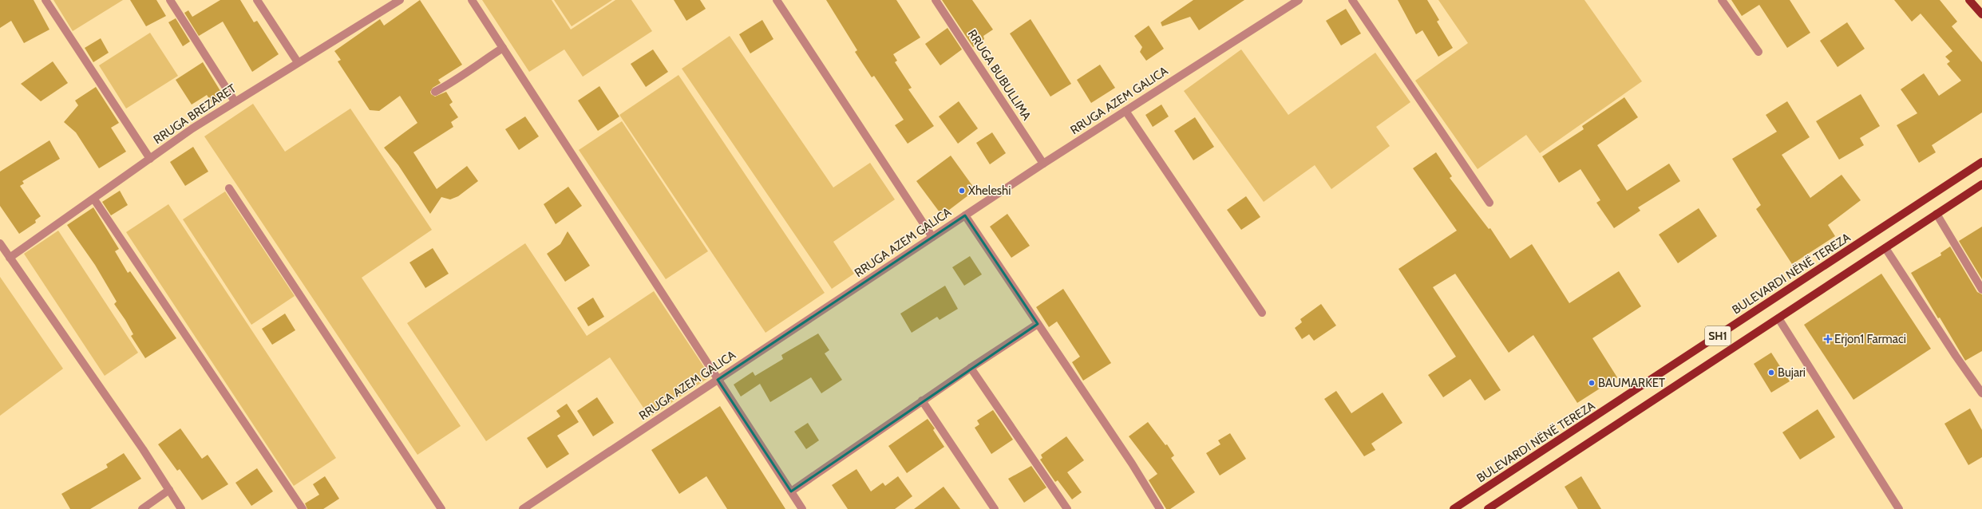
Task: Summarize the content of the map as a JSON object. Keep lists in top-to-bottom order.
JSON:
{
  "streets": {
    "main road": ["BULEVARDI NËNË TEREZA", "SH1"],
    "street": ["RRUGA BUBULLIMA", "RRUGA AZEM GALICA", "RRUGA BREZARET"]
  },
  "crossings": [
    ["RRUGA BUBULLIMA", "RRUGA AZEM GALICA"]
  ],
  "places": {
    "other": ["Xheleshi", "Bujari", "BAUMARKET"],
    "health": ["Erjon1 Farmaci"]
  }
}
